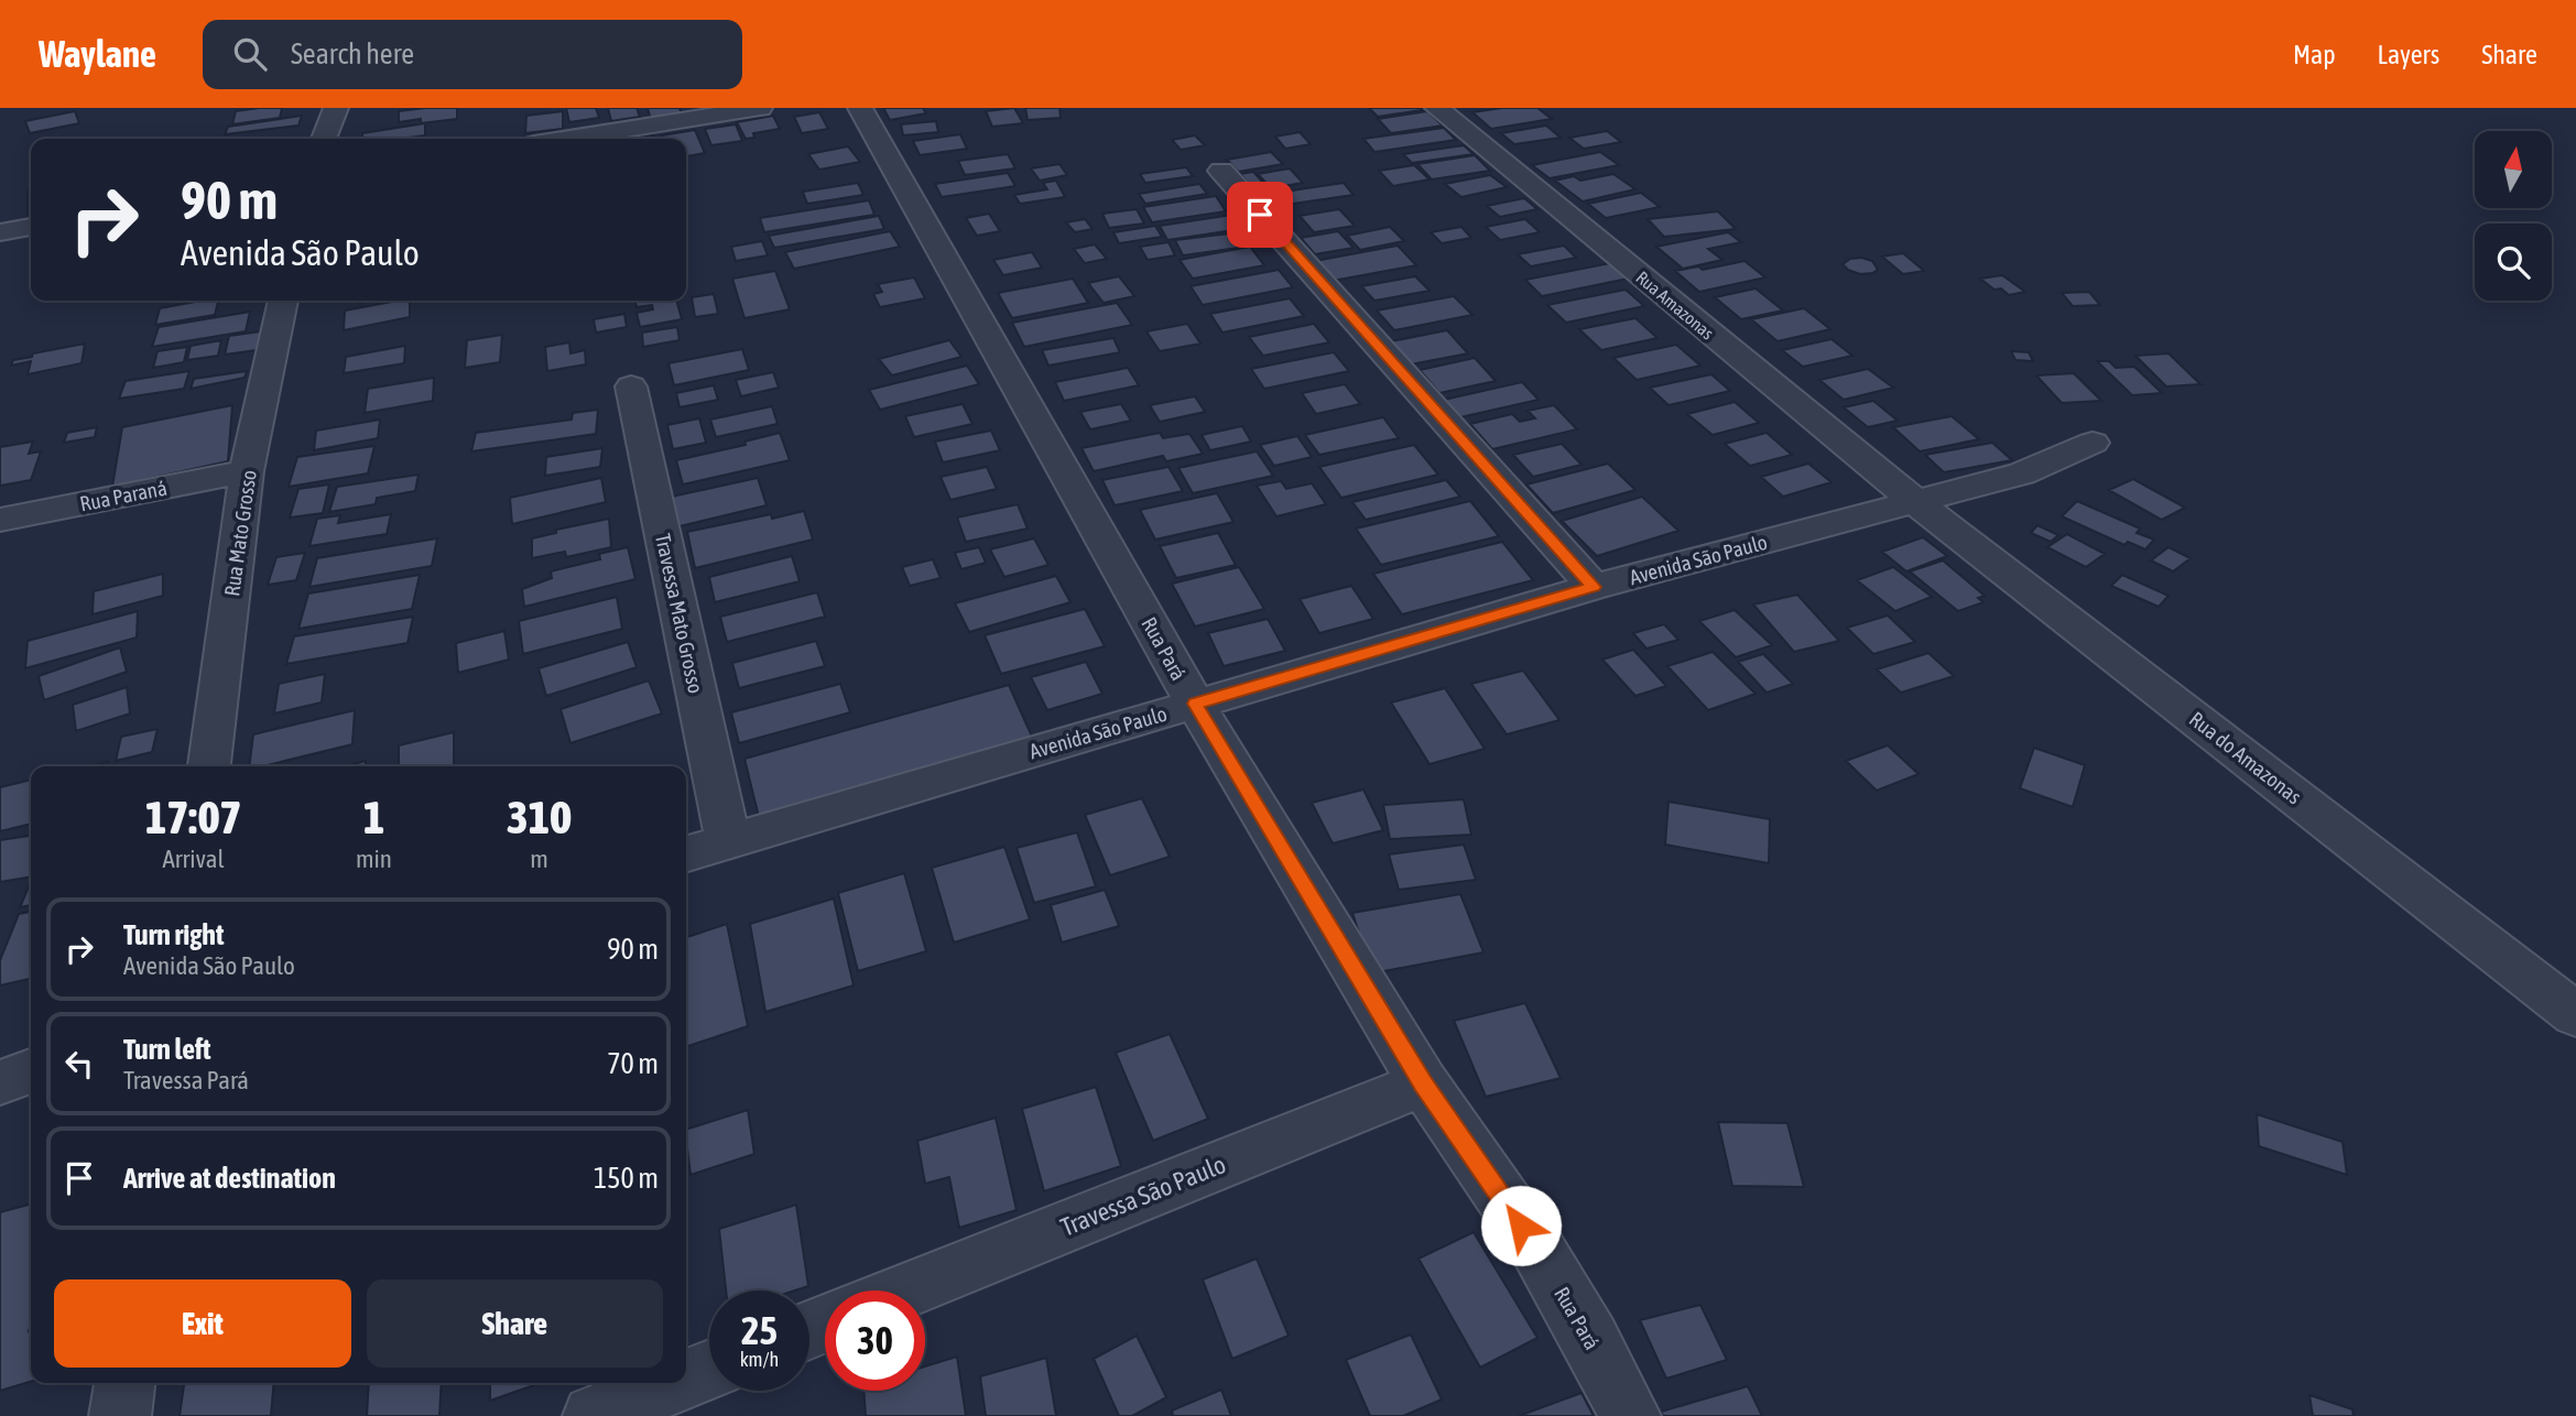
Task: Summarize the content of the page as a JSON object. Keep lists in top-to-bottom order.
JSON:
{
  "streets": {
    "street": [
      "Rua Amazonas",
      "Rua Paraná",
      "Rua Mato Grosso",
      "Avenida São Paulo",
      "Travessa Mato Grosso",
      "Rua Pará",
      "Rua do Amazonas",
      "Travessa São Paulo"
    ]
  },
  "crossings": [
    ["Rua Amazonas", "Avenida São Paulo"],
    ["Rua Amazonas", "Rua do Amazonas"],
    ["Rua Paraná", "Rua Mato Grosso"],
    ["Avenida São Paulo", "Travessa Mato Grosso"],
    ["Avenida São Paulo", "Rua Pará"],
    ["Avenida São Paulo", "Rua do Amazonas"],
    ["Rua Pará", "Travessa São Paulo"]
  ],
  "north": "top",
  "page": {
    "header": "Waylane",
    "search": "Search here",
    "nav": ["Map", "Layers", "Share"],
    "turn": ["90 m", "Avenida São Paulo"],
    "eta": [
      "17:07",
      "Arrival",
      "1",
      "min",
      "310",
      "m"
    ],
    "list": [
      {
        "name": "Turn right",
        "note": "Avenida São Paulo",
        "value": "90 m"
      },
      {
        "name": "Turn left",
        "note": "Travessa Pará",
        "value": "70 m"
      },
      {
        "name": "Arrive at destination",
        "value": "150 m"
      }
    ],
    "buttons": ["Exit", "Share"],
    "speed": "25 km/h",
    "limit": "30"
  }
}
